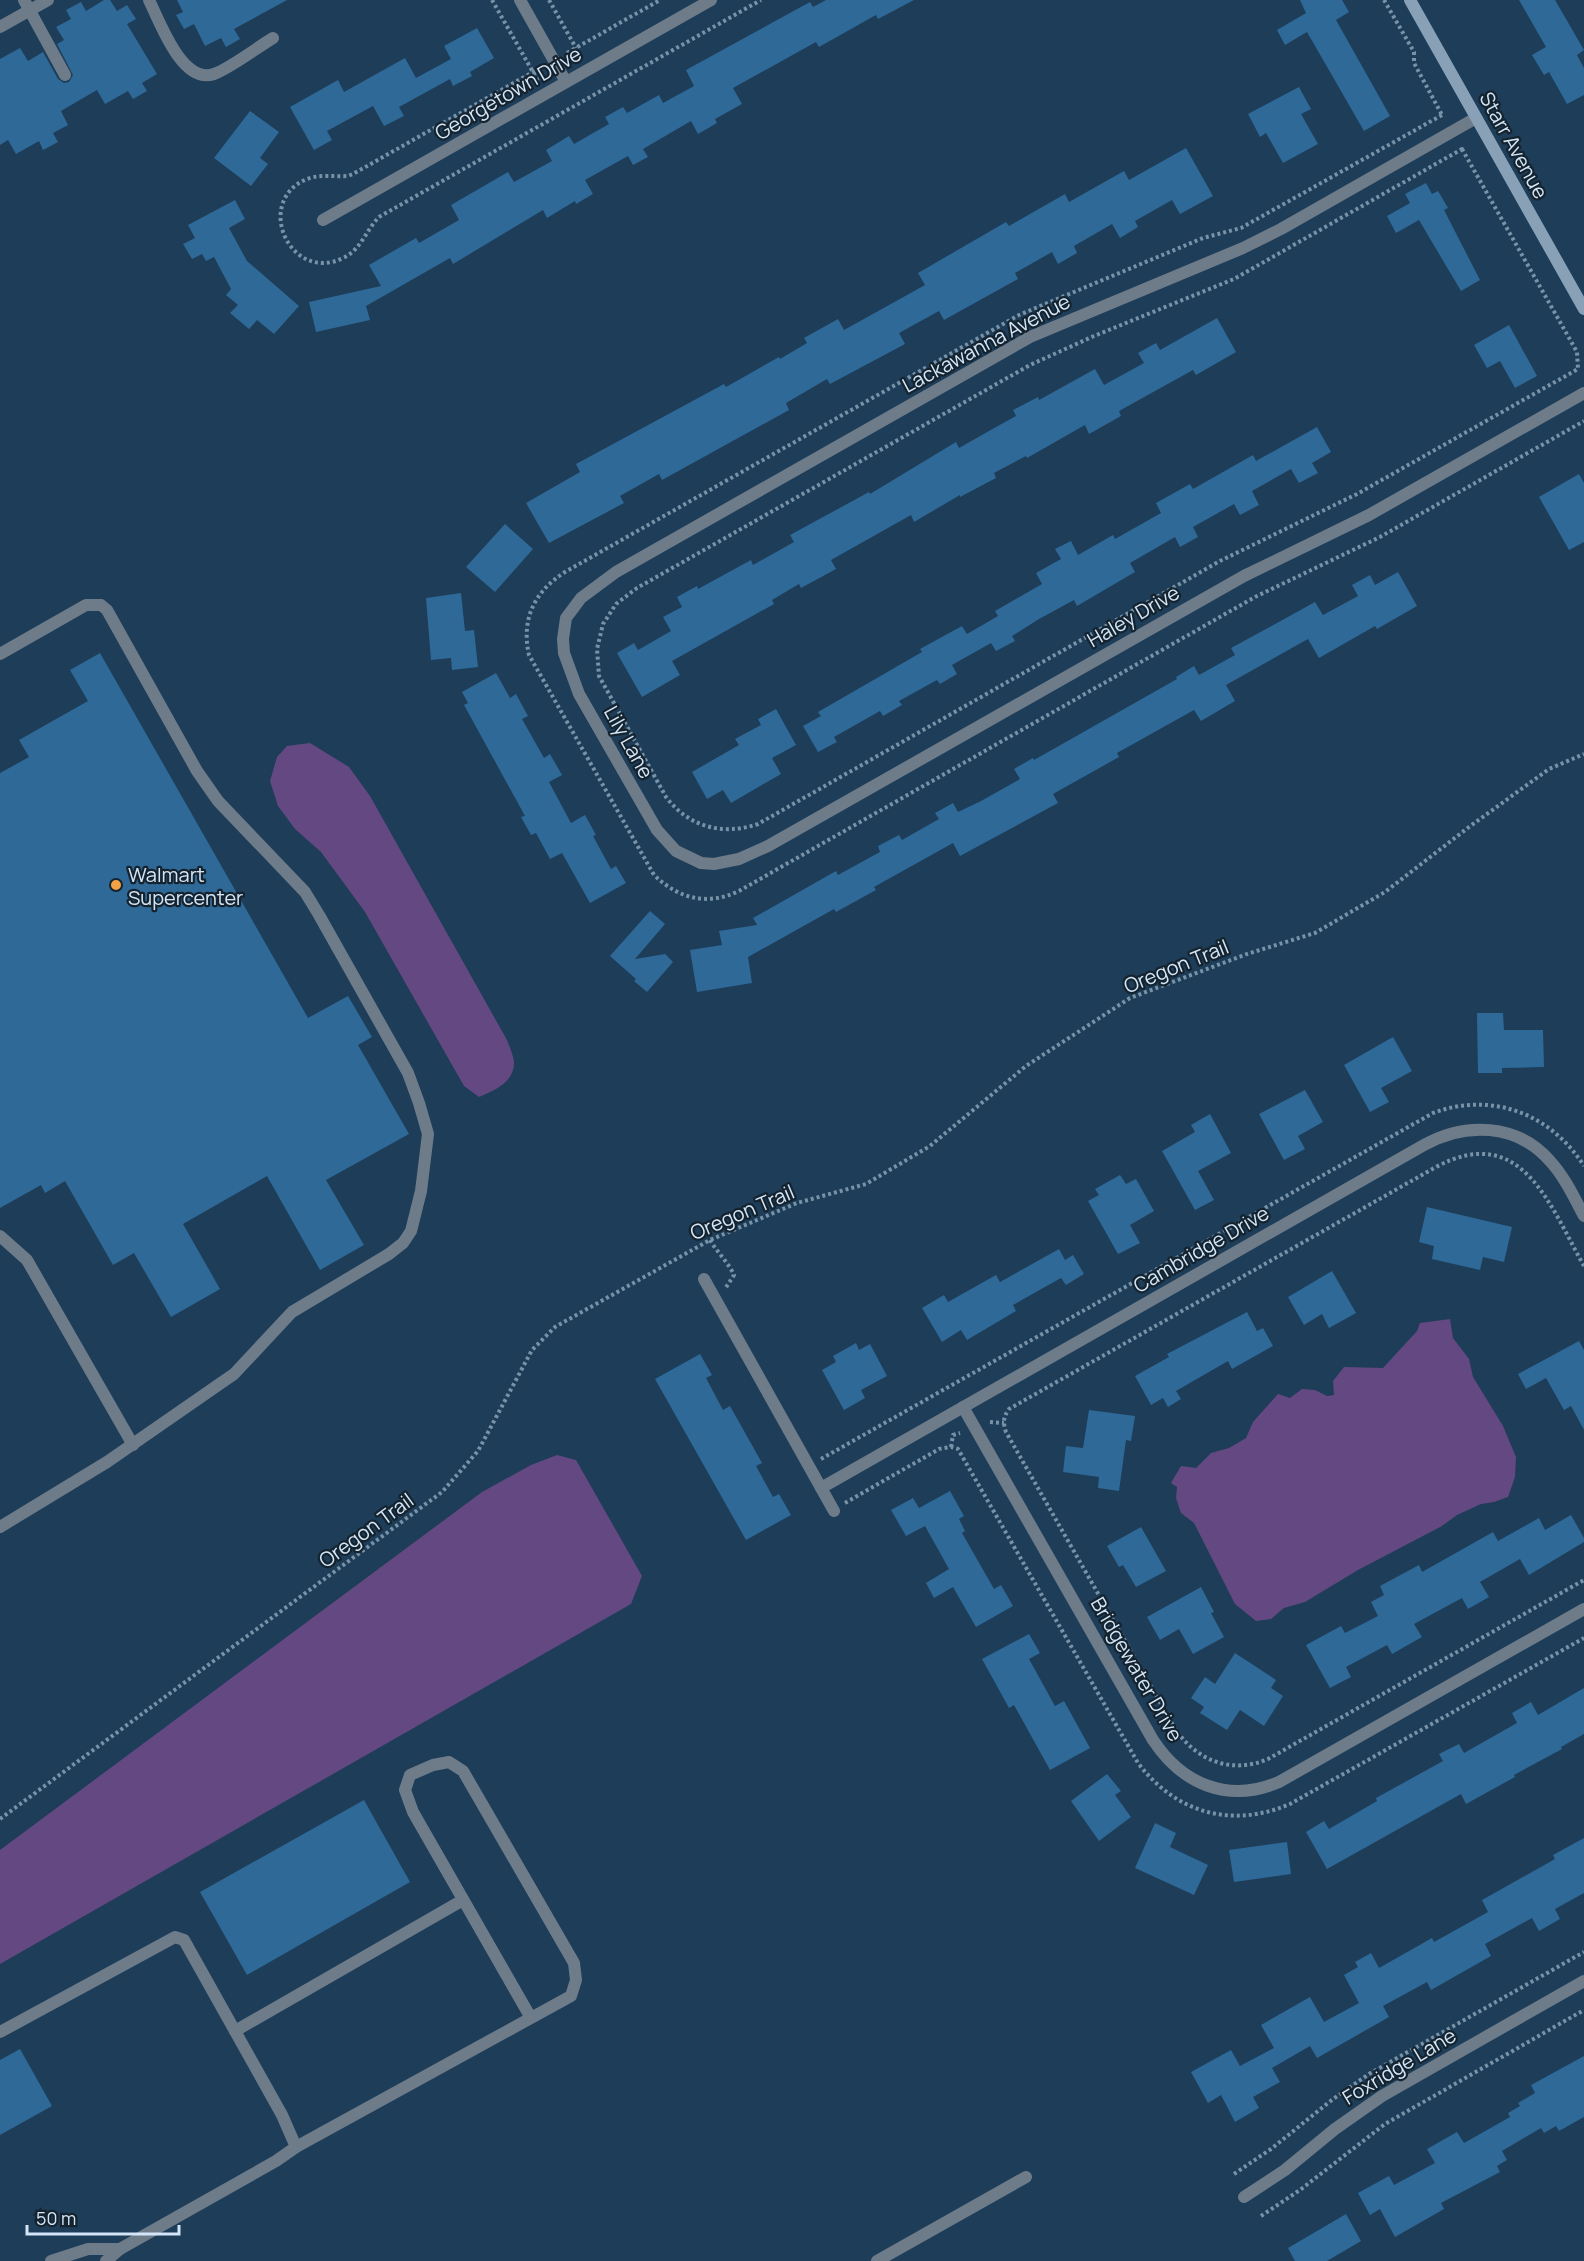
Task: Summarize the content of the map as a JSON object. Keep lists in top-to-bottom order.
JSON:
{
  "streets": {
    "street": [
      "Georgetown Drive",
      "Starr Avenue",
      "Lackawanna Avenue",
      "Haley Drive",
      "Lily Lane",
      "Cambridge Drive",
      "Bridgewater Drive",
      "Foxridge Lane"
    ],
    "path": ["Oregon Trail"]
  },
  "crossings": [
    ["Starr Avenue", "Lackawanna Avenue"],
    ["Lackawanna Avenue", "Lily Lane"],
    ["Haley Drive", "Lily Lane"],
    ["Cambridge Drive", "Bridgewater Drive"]
  ],
  "places": ["Walmart Supercenter"],
  "scale_bar": "50 m"
}
